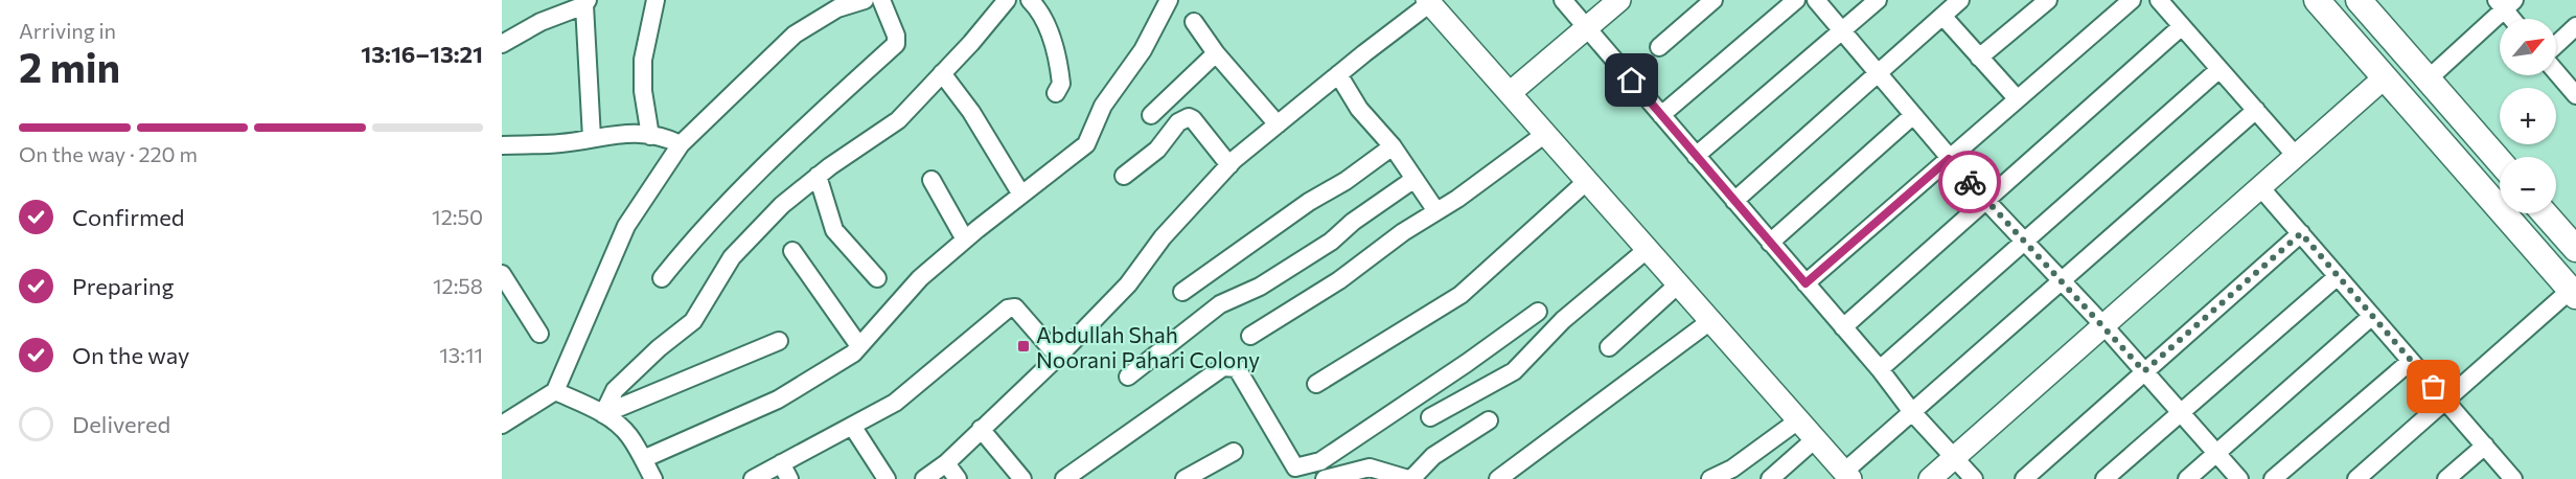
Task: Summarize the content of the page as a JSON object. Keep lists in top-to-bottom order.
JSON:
{
  "places": {
    "transit": ["Abdullah Shah Noorani Pahari Colony"]
  },
  "north": "top right",
  "page": {
    "heading": ["2 min", "Arriving in", "13:16–13:21"],
    "map_buttons": ["+", "−"],
    "bar": "On the way · 220 m",
    "list": [
      ["Confirmed", "12:50"],
      ["Preparing", "12:58"],
      ["On the way", "13:11"],
      "Delivered"
    ]
  }
}
